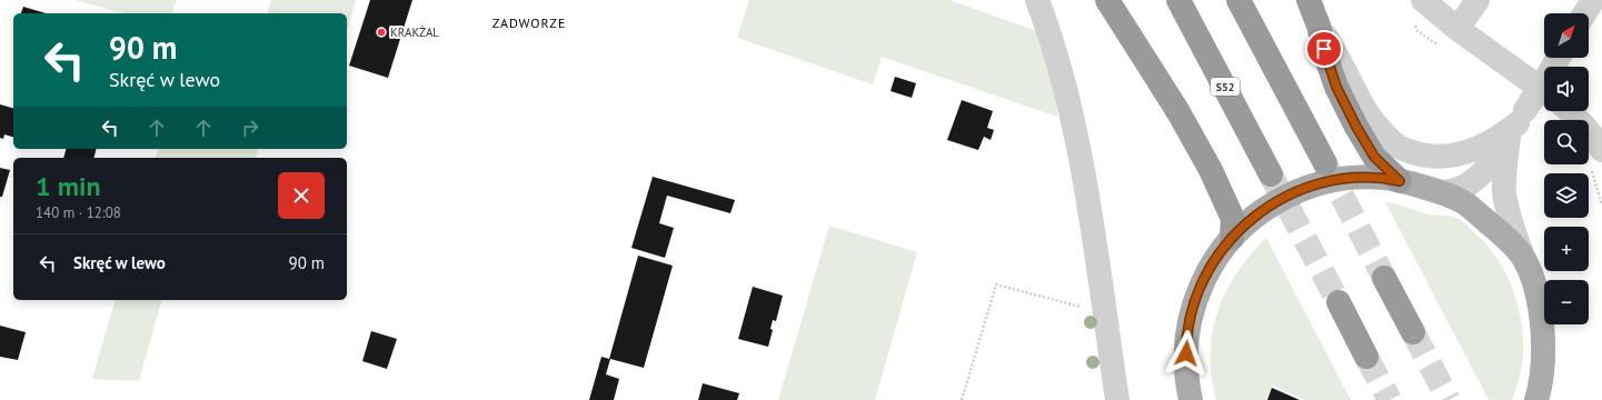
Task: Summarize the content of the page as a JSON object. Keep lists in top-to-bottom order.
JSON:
{
  "streets": {
    "highway": ["S52"]
  },
  "districts": ["ZADWORZE"],
  "places": ["KRAKŻAL"],
  "north": "top right",
  "page": {
    "map_buttons": ["+", "−"],
    "turn": ["90 m", "Skręć w lewo"],
    "heading": ["1 min", "140 m · 12:08"],
    "list": [
      {
        "name": "Skręć w lewo",
        "value": "90 m"
      }
    ]
  }
}
